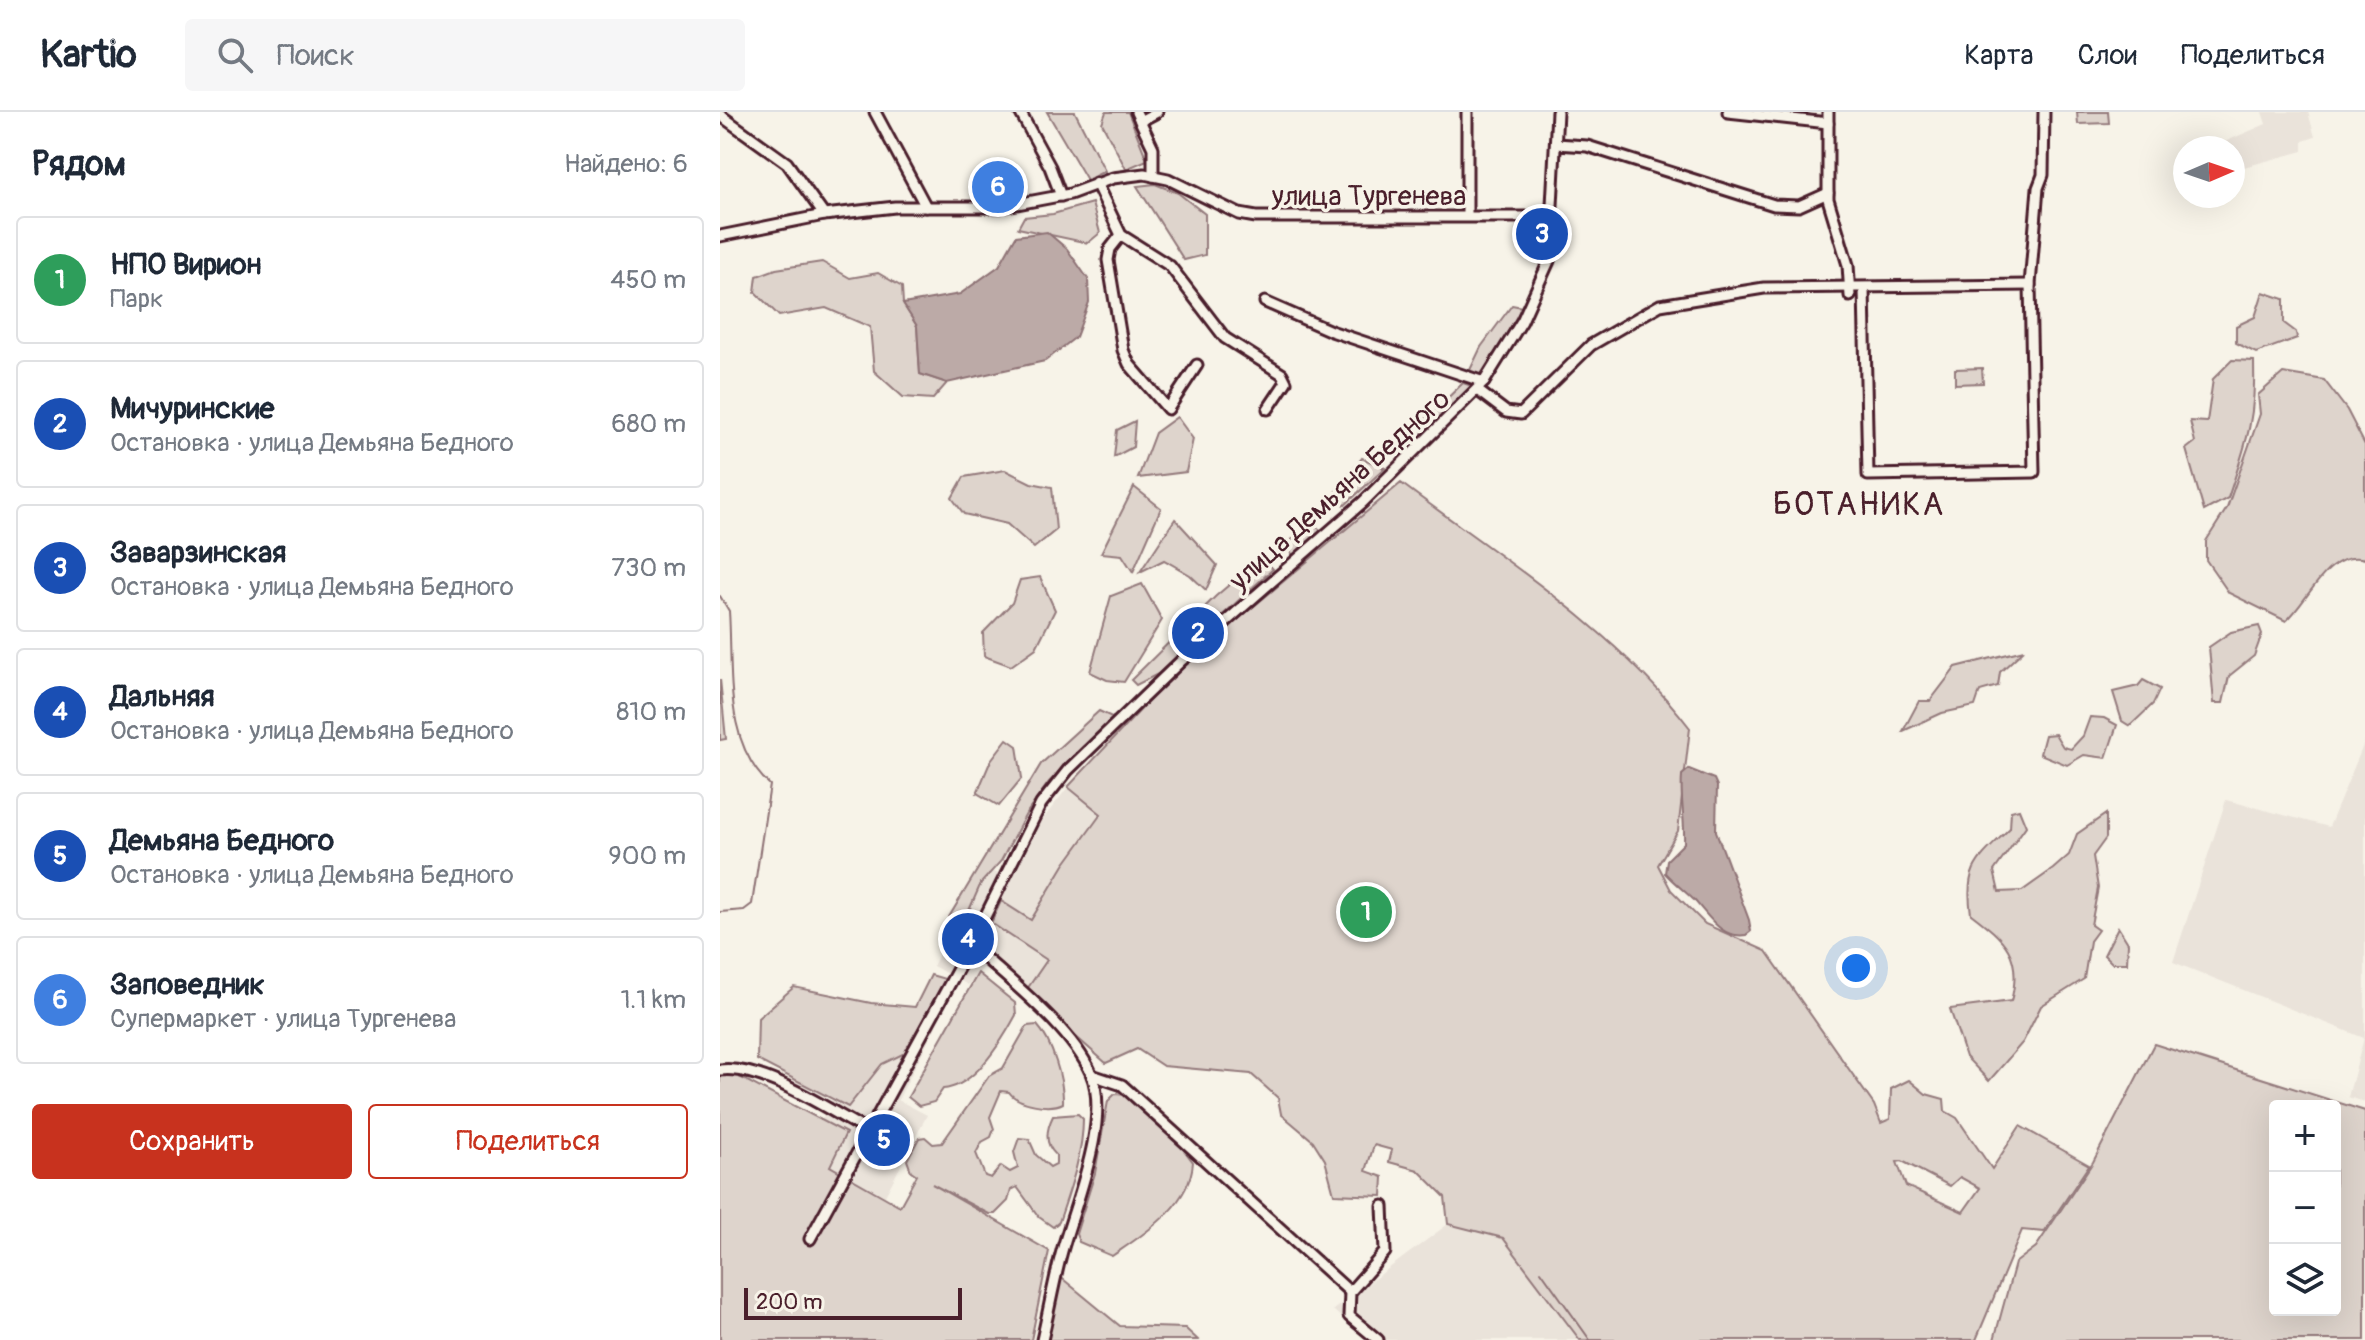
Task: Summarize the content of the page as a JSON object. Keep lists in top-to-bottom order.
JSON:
{
  "streets": {
    "street": ["улица Тургенева", "улица Демьяна Бедного"]
  },
  "crossings": [
    ["улица Тургенева", "улица Демьяна Бедного"]
  ],
  "districts": ["БОТАНИКА"],
  "scale_bar": "200 m",
  "north": "right",
  "page": {
    "header": "Kartio",
    "search": "Поиск",
    "nav": ["Карта", "Слои", "Поделиться"],
    "heading": ["Рядом", "Найдено: 6"],
    "pins": [
      "6",
      "3",
      "2",
      "1",
      "4",
      "5"
    ],
    "list": [
      {
        "mark": "1",
        "name": "НПО Вирион",
        "note": "Парк",
        "value": "450 m"
      },
      {
        "mark": "2",
        "name": "Мичуринские",
        "note": "Остановка · улица Демьяна Бедного",
        "value": "680 m"
      },
      {
        "mark": "3",
        "name": "Заварзинская",
        "note": "Остановка · улица Демьяна Бедного",
        "value": "730 m"
      },
      {
        "mark": "4",
        "name": "Дальняя",
        "note": "Остановка · улица Демьяна Бедного",
        "value": "810 m"
      },
      {
        "mark": "5",
        "name": "Демьяна Бедного",
        "note": "Остановка · улица Демьяна Бедного",
        "value": "900 m"
      },
      {
        "mark": "6",
        "name": "Заповедник",
        "note": "Супермаркет · улица Тургенева",
        "value": "1.1 km"
      }
    ],
    "buttons": ["Сохранить", "Поделиться"],
    "map_buttons": ["+", "−"],
    "scale": "200 m"
  }
}
